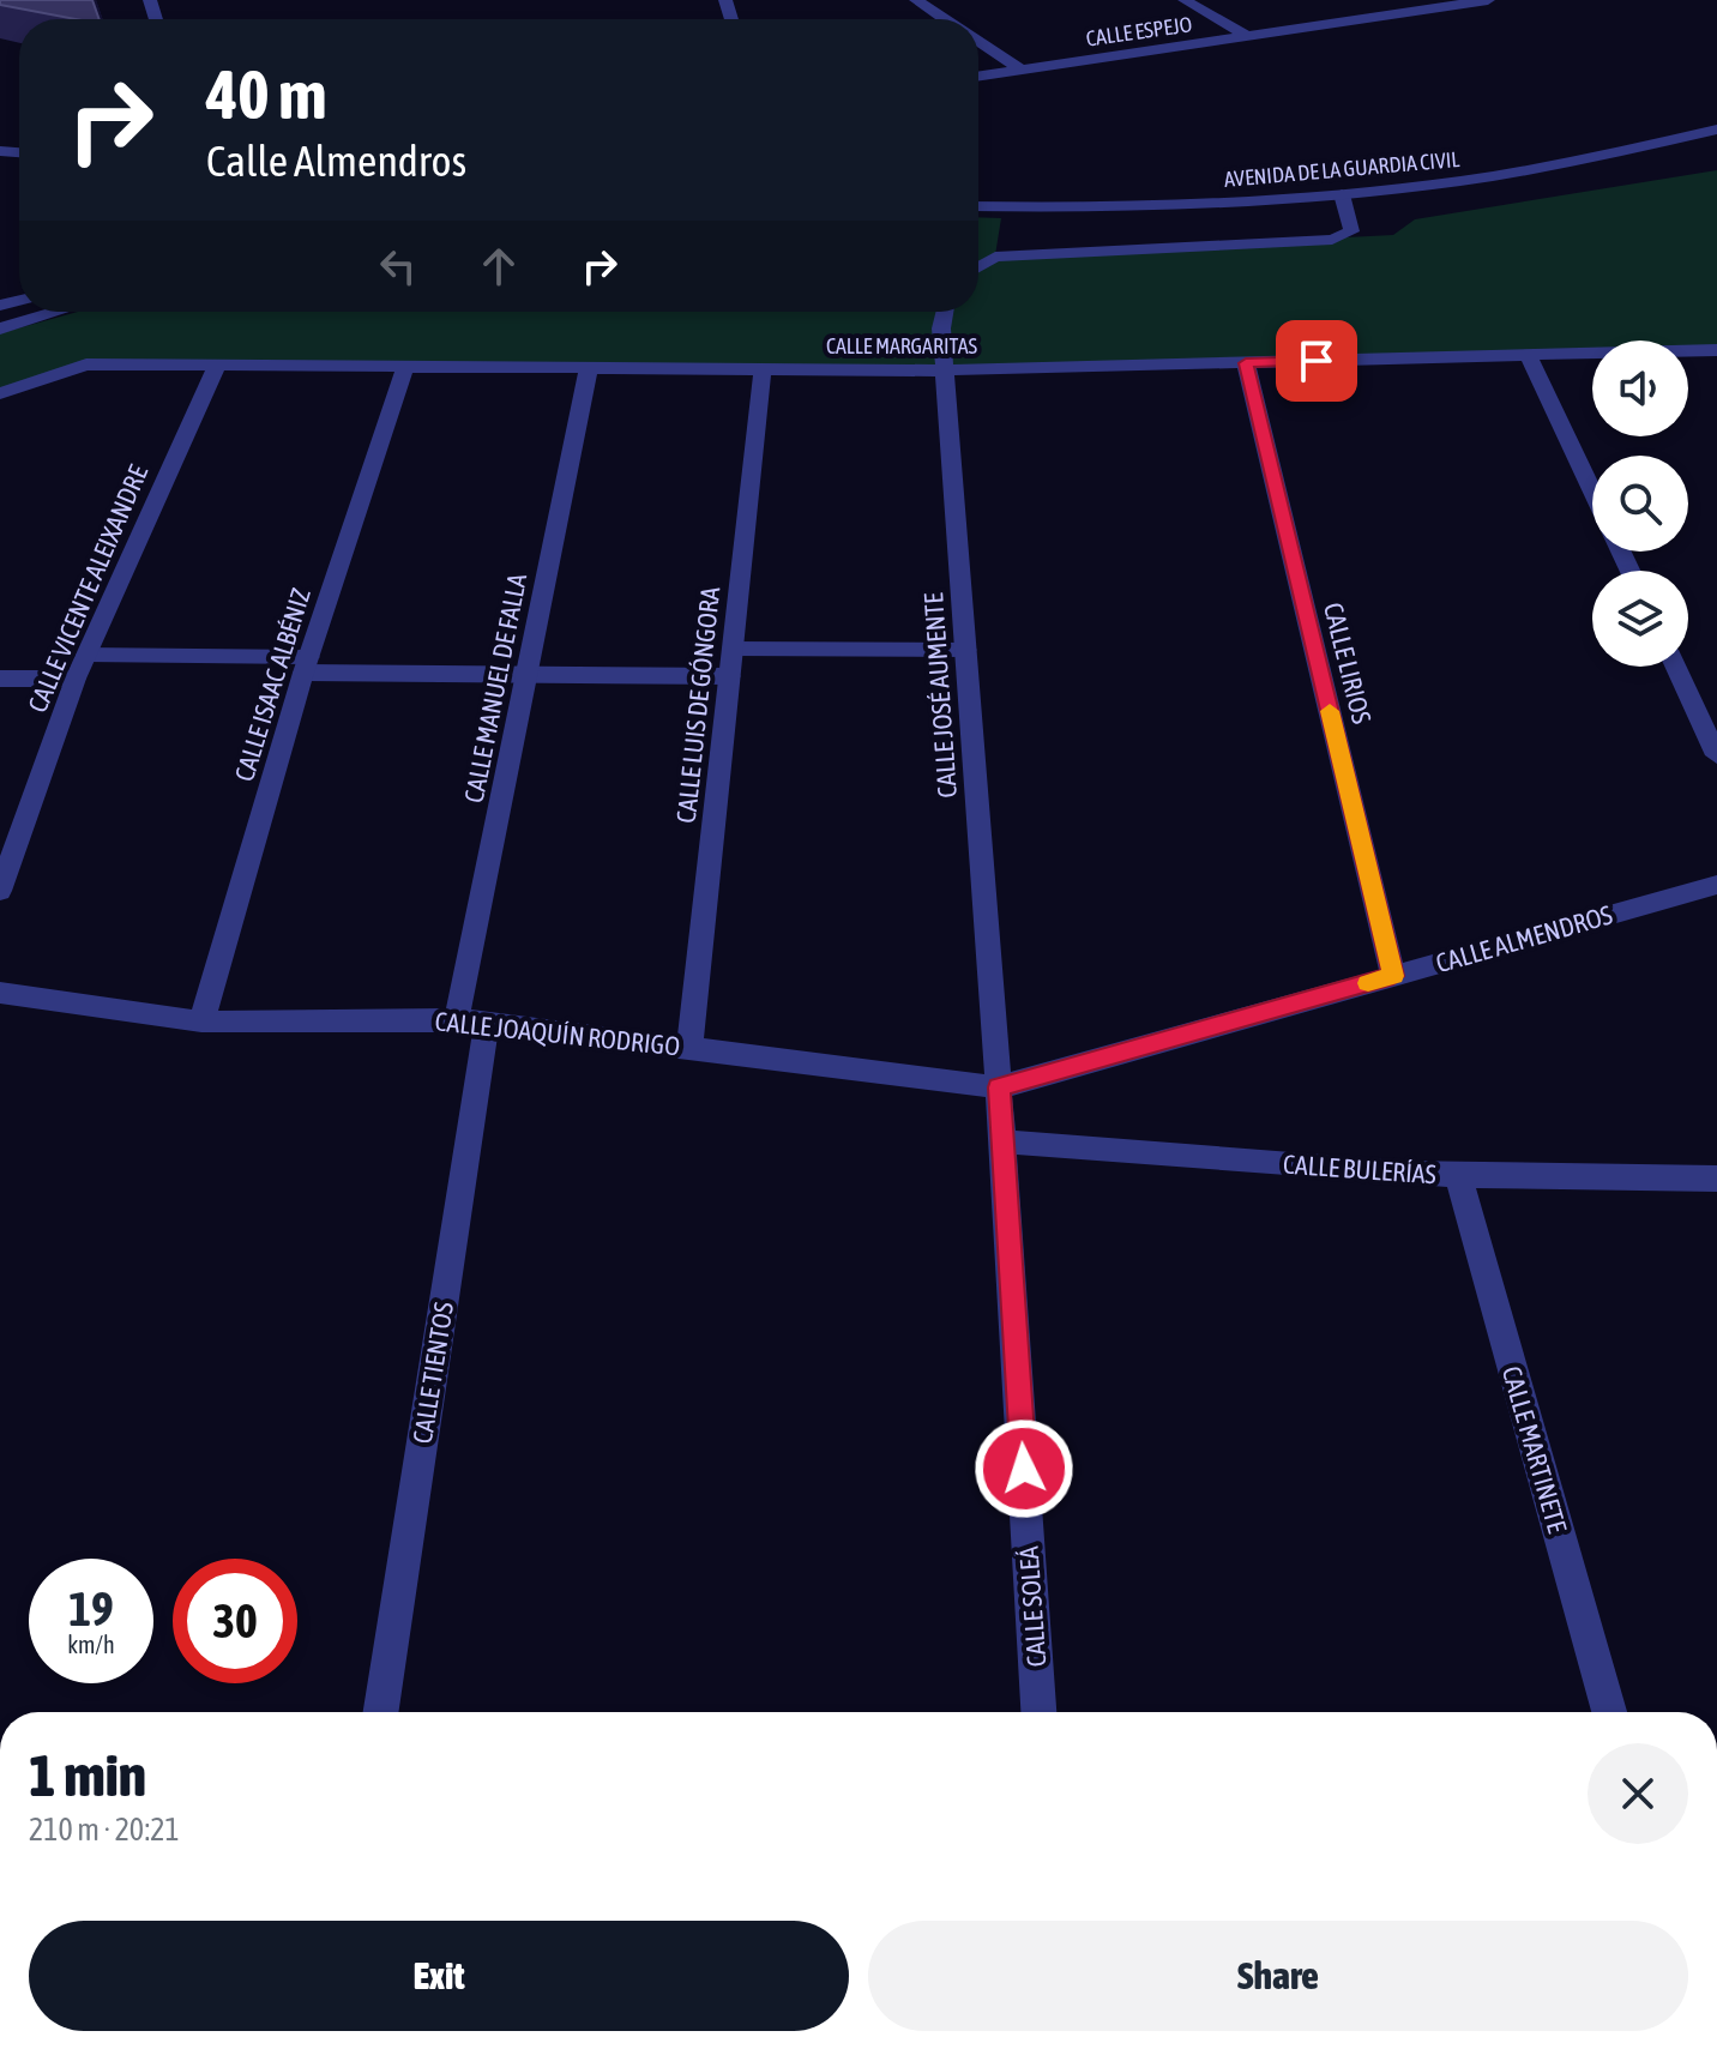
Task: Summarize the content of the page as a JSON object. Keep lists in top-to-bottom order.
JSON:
{
  "streets": {
    "street": [
      "CALLE ESPEJO",
      "AVENIDA DE LA GUARDIA CIVIL",
      "CALLE MARGARITAS",
      "CALLE VICENTE ALEIXANDRE",
      "CALLE LIRIOS",
      "CALLE ISAAC ALBÉNIZ",
      "CALLE MANUEL DE FALLA",
      "CALLE JOSÉ AUMENTE",
      "CALLE LUIS DE GÓNGORA",
      "CALLE ALMENDROS",
      "CALLE JOAQUÍN RODRIGO",
      "CALLE BULERÍAS",
      "CALLE TIENTOS",
      "CALLE MARTINETE",
      "CALLE SOLEÁ"
    ]
  },
  "crossings": [
    ["CALLE MARGARITAS", "CALLE VICENTE ALEIXANDRE"],
    ["CALLE MARGARITAS", "CALLE LIRIOS"],
    ["CALLE MARGARITAS", "CALLE ISAAC ALBÉNIZ"],
    ["CALLE MARGARITAS", "CALLE MANUEL DE FALLA"],
    ["CALLE MARGARITAS", "CALLE JOSÉ AUMENTE"],
    ["CALLE MARGARITAS", "CALLE LUIS DE GÓNGORA"],
    ["CALLE LIRIOS", "CALLE ALMENDROS"],
    ["CALLE ISAAC ALBÉNIZ", "CALLE JOAQUÍN RODRIGO"],
    ["CALLE MANUEL DE FALLA", "CALLE JOAQUÍN RODRIGO"],
    ["CALLE MANUEL DE FALLA", "CALLE TIENTOS"],
    ["CALLE JOSÉ AUMENTE", "CALLE ALMENDROS"],
    ["CALLE JOSÉ AUMENTE", "CALLE JOAQUÍN RODRIGO"],
    ["CALLE JOSÉ AUMENTE", "CALLE SOLEÁ"],
    ["CALLE LUIS DE GÓNGORA", "CALLE JOAQUÍN RODRIGO"],
    ["CALLE ALMENDROS", "CALLE JOAQUÍN RODRIGO"],
    ["CALLE ALMENDROS", "CALLE SOLEÁ"],
    ["CALLE JOAQUÍN RODRIGO", "CALLE TIENTOS"],
    ["CALLE JOAQUÍN RODRIGO", "CALLE SOLEÁ"],
    ["CALLE BULERÍAS", "CALLE MARTINETE"],
    ["CALLE BULERÍAS", "CALLE SOLEÁ"]
  ],
  "page": {
    "turn": ["40 m", "Calle Almendros"],
    "speed": "19 km/h",
    "limit": "30",
    "heading": ["1 min", "210 m · 20:21"],
    "buttons": ["Exit", "Share"]
  }
}
